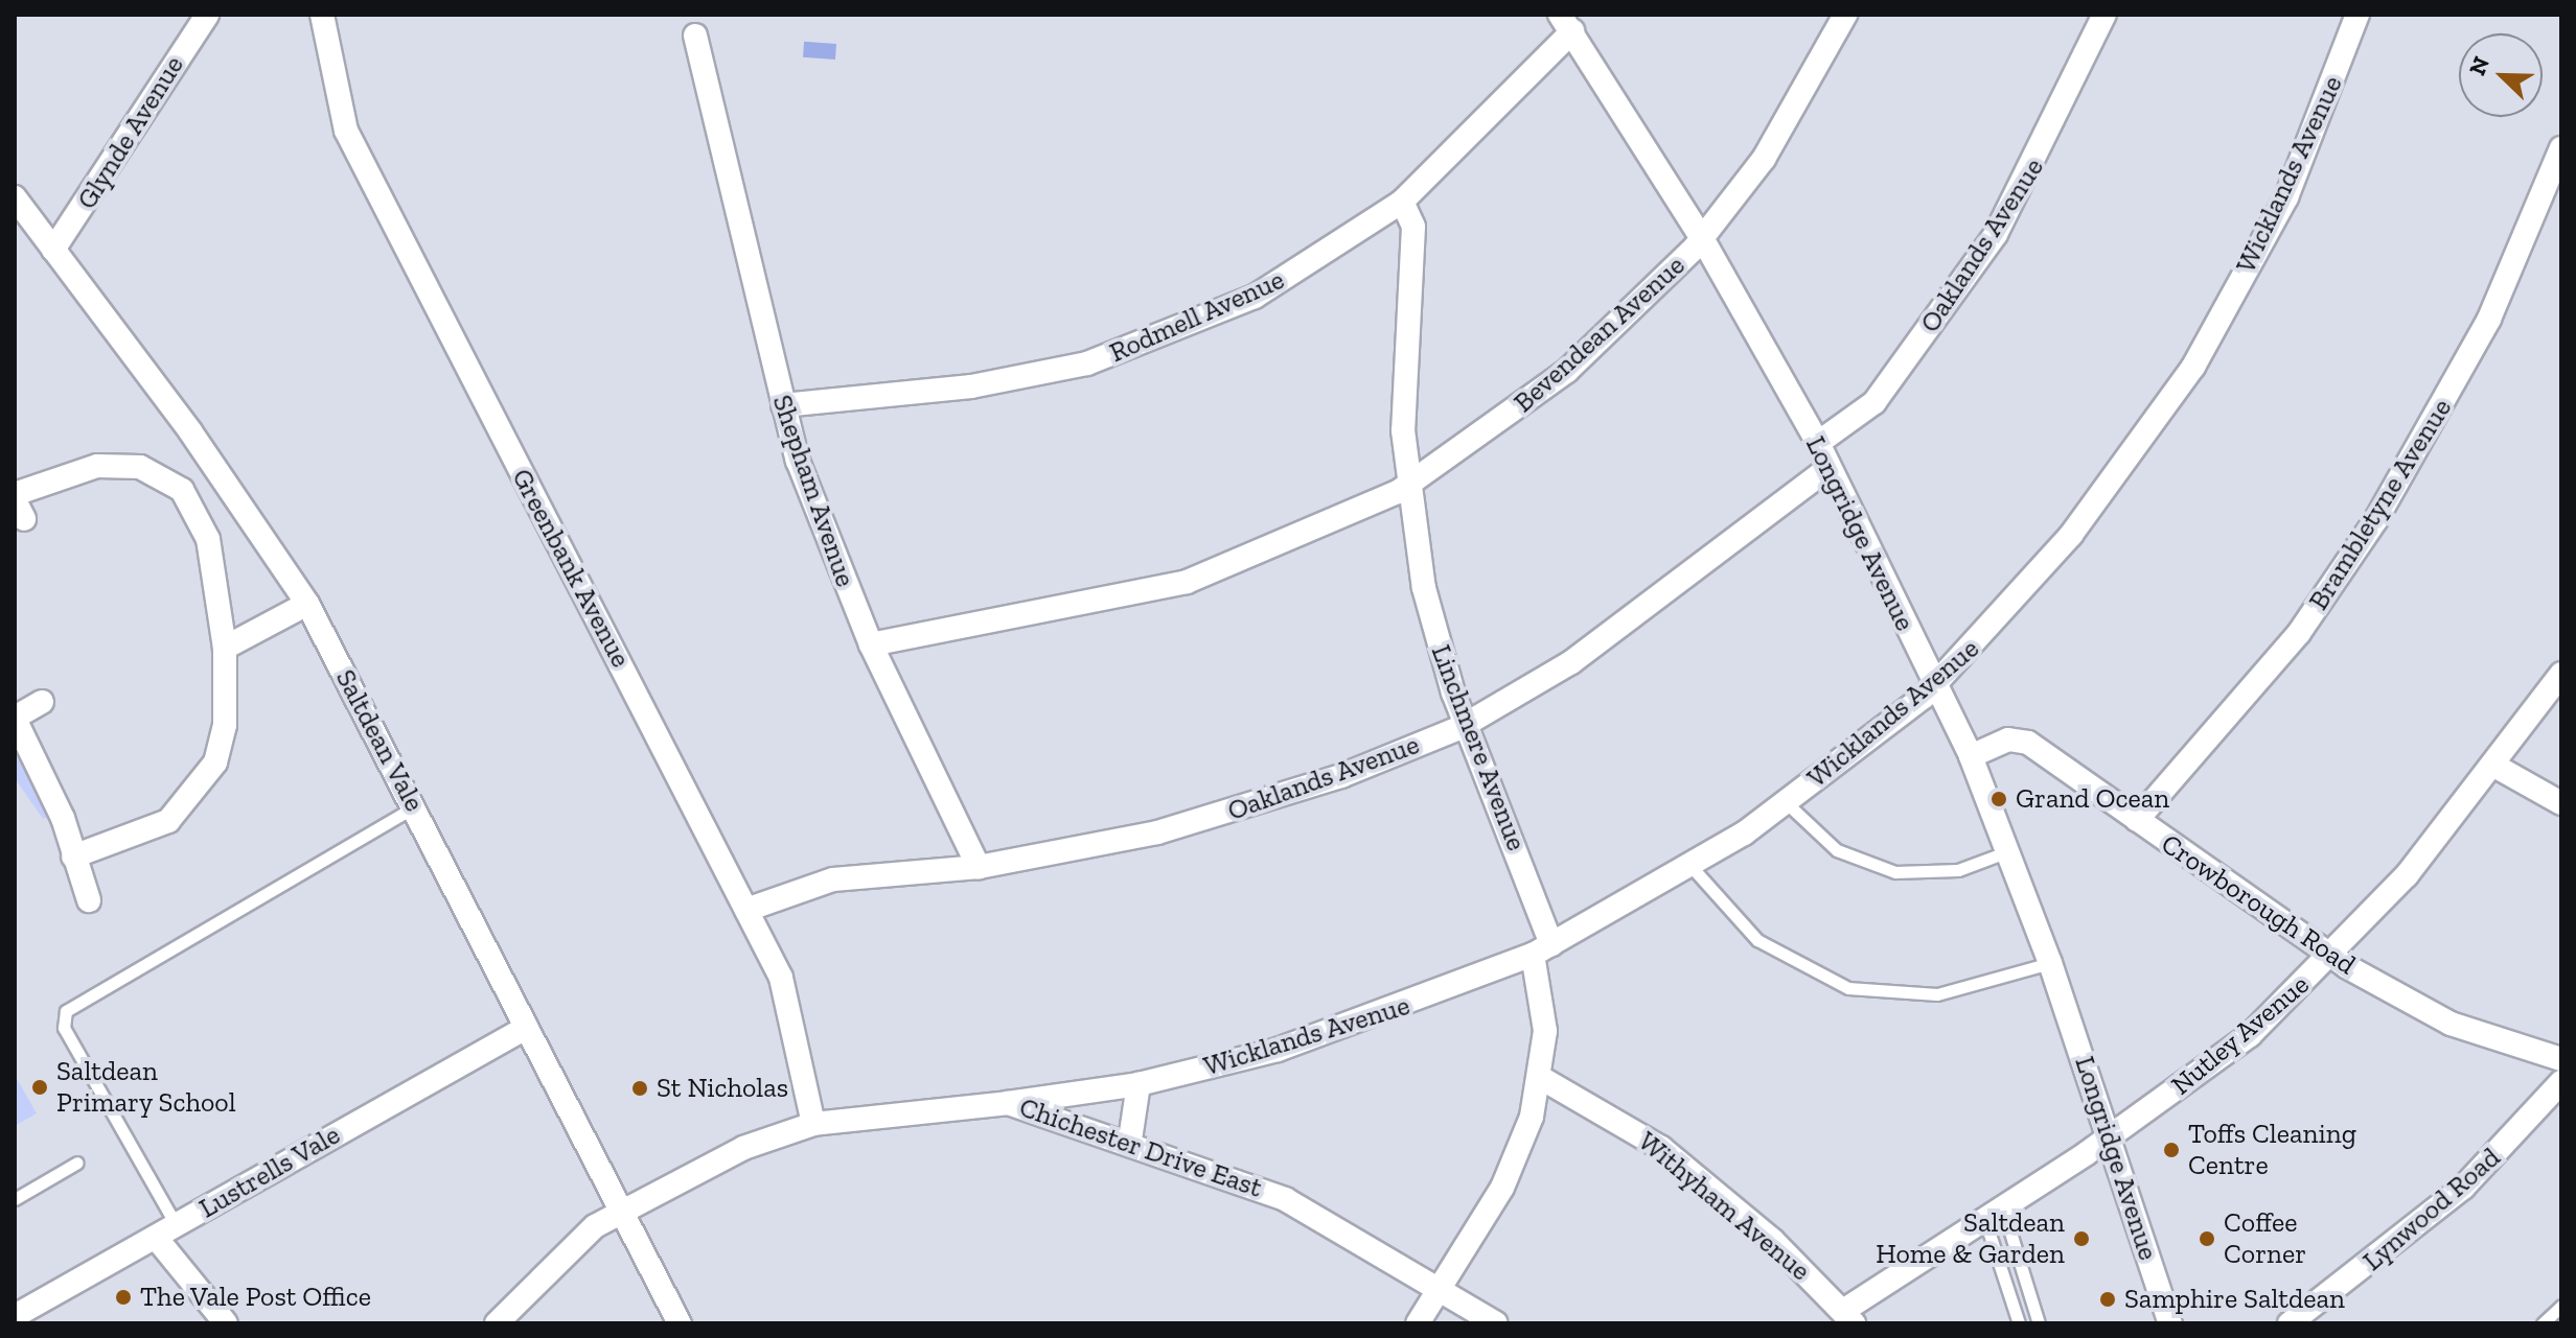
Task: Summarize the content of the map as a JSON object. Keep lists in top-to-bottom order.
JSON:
{
  "streets": {
    "street": [
      "Glynde Avenue",
      "Wicklands Avenue",
      "Oaklands Avenue",
      "Rodmell Avenue",
      "Bevendean Avenue",
      "Shepham Avenue",
      "Brambletyne Avenue",
      "Longridge Avenue",
      "Greenbank Avenue",
      "Saltdean Vale",
      "Linchmere Avenue",
      "Crowborough Road",
      "Nutley Avenue",
      "Chichester Drive East",
      "Lustrells Vale",
      "Withyham Avenue",
      "Lynwood Road"
    ]
  },
  "crossings": [
    ["Glynde Avenue", "Saltdean Vale"],
    ["Wicklands Avenue", "Longridge Avenue"],
    ["Wicklands Avenue", "Linchmere Avenue"],
    ["Wicklands Avenue", "Chichester Drive East"],
    ["Oaklands Avenue", "Shepham Avenue"],
    ["Oaklands Avenue", "Longridge Avenue"],
    ["Oaklands Avenue", "Greenbank Avenue"],
    ["Oaklands Avenue", "Linchmere Avenue"],
    ["Rodmell Avenue", "Shepham Avenue"],
    ["Rodmell Avenue", "Longridge Avenue"],
    ["Rodmell Avenue", "Linchmere Avenue"],
    ["Bevendean Avenue", "Shepham Avenue"],
    ["Bevendean Avenue", "Longridge Avenue"],
    ["Bevendean Avenue", "Linchmere Avenue"],
    ["Brambletyne Avenue", "Crowborough Road"],
    ["Longridge Avenue", "Crowborough Road"],
    ["Longridge Avenue", "Nutley Avenue"],
    ["Greenbank Avenue", "Chichester Drive East"],
    ["Saltdean Vale", "Chichester Drive East"],
    ["Saltdean Vale", "Lustrells Vale"],
    ["Linchmere Avenue", "Chichester Drive East"],
    ["Linchmere Avenue", "Withyham Avenue"],
    ["Crowborough Road", "Nutley Avenue"],
    ["Nutley Avenue", "Withyham Avenue"]
  ],
  "places": [
    "Grand Ocean",
    "Saltdean Primary School",
    "St Nicholas",
    "Toffs Cleaning Centre",
    "Saltdean Home & Garden",
    "Coffee Corner",
    "The Vale Post Office",
    "Samphire Saltdean"
  ],
  "north": "top left"
}
